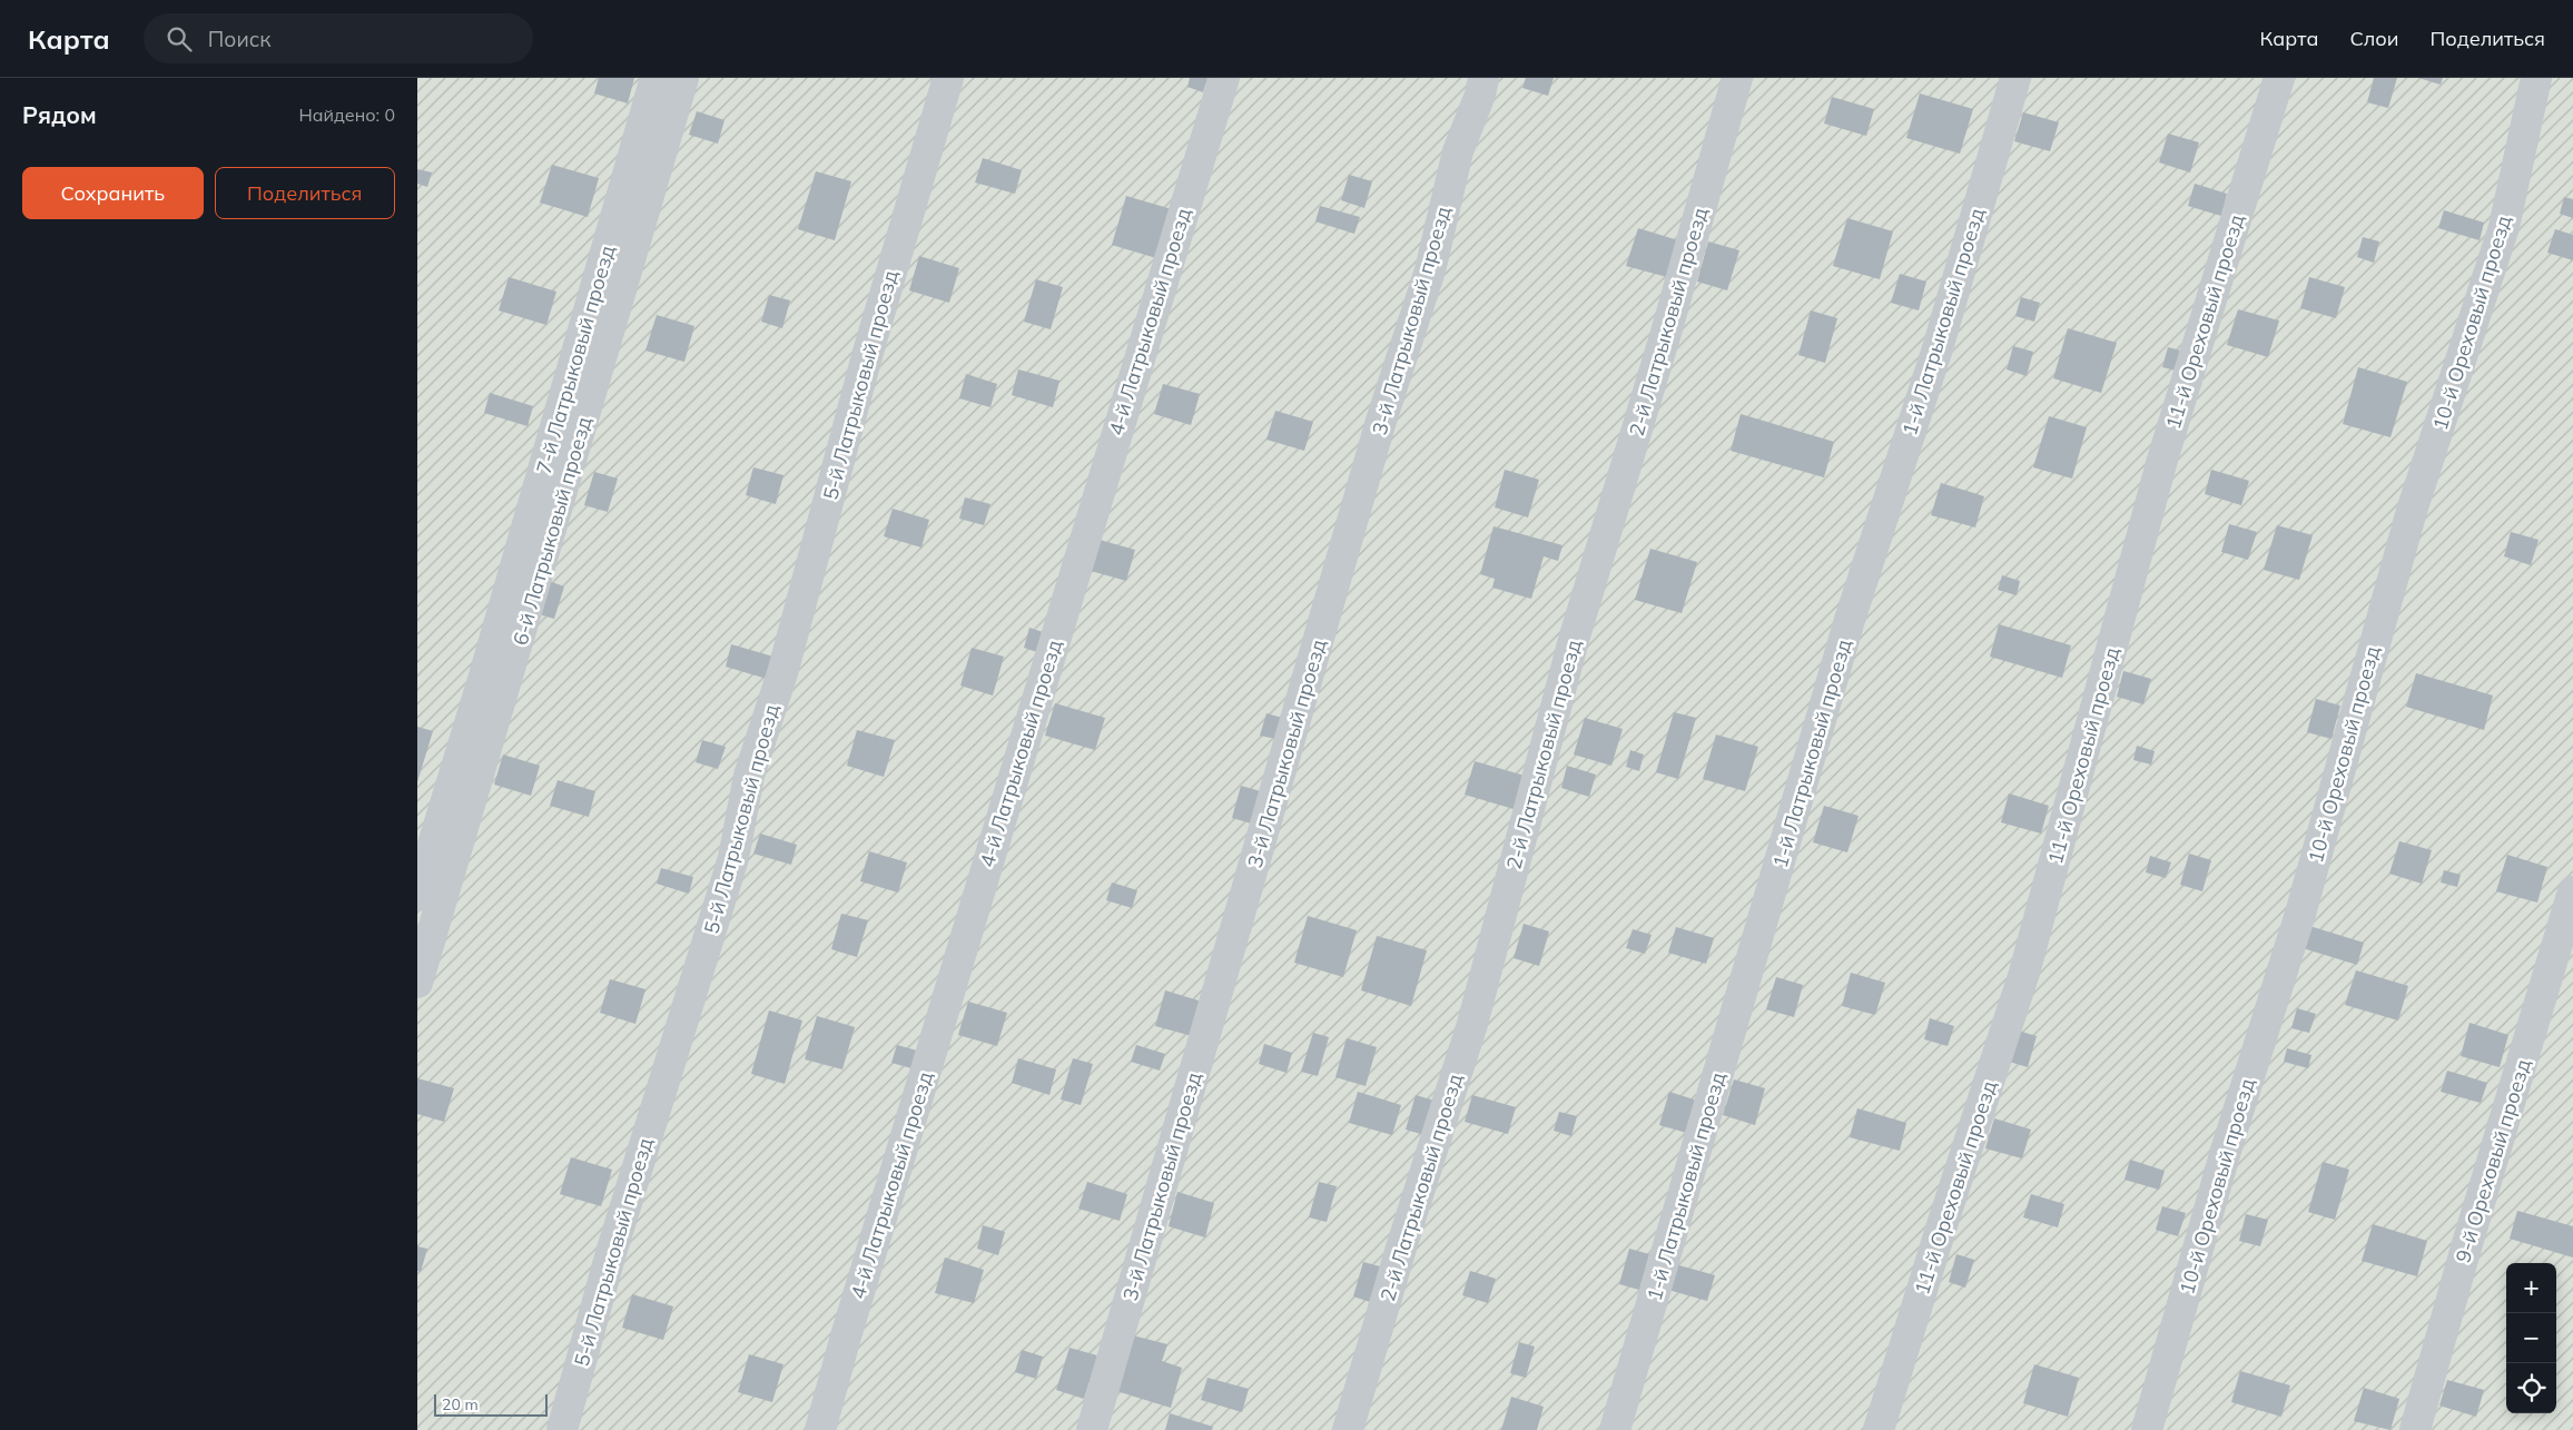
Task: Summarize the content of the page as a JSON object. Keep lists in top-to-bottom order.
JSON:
{
  "streets": {
    "lane": [
      "3-й Латрыковый проезд",
      "4-й Латрыковый проезд",
      "2-й Латрыковый проезд",
      "1-й Латрыковый проезд",
      "11-й Ореховый проезд",
      "10-й Ореховый проезд",
      "7-й Латрыковый проезд",
      "5-й Латрыковый проезд",
      "6-й Латрыковый проезд",
      "9-й Ореховый проезд"
    ]
  },
  "scale_bar": "20 m",
  "page": {
    "header": "Карта",
    "search": "Поиск",
    "nav": ["Карта", "Слои", "Поделиться"],
    "heading": ["Рядом", "Найдено: 0"],
    "buttons": ["Сохранить", "Поделиться"],
    "map_buttons": ["+", "−"],
    "scale": "20 m"
  }
}
